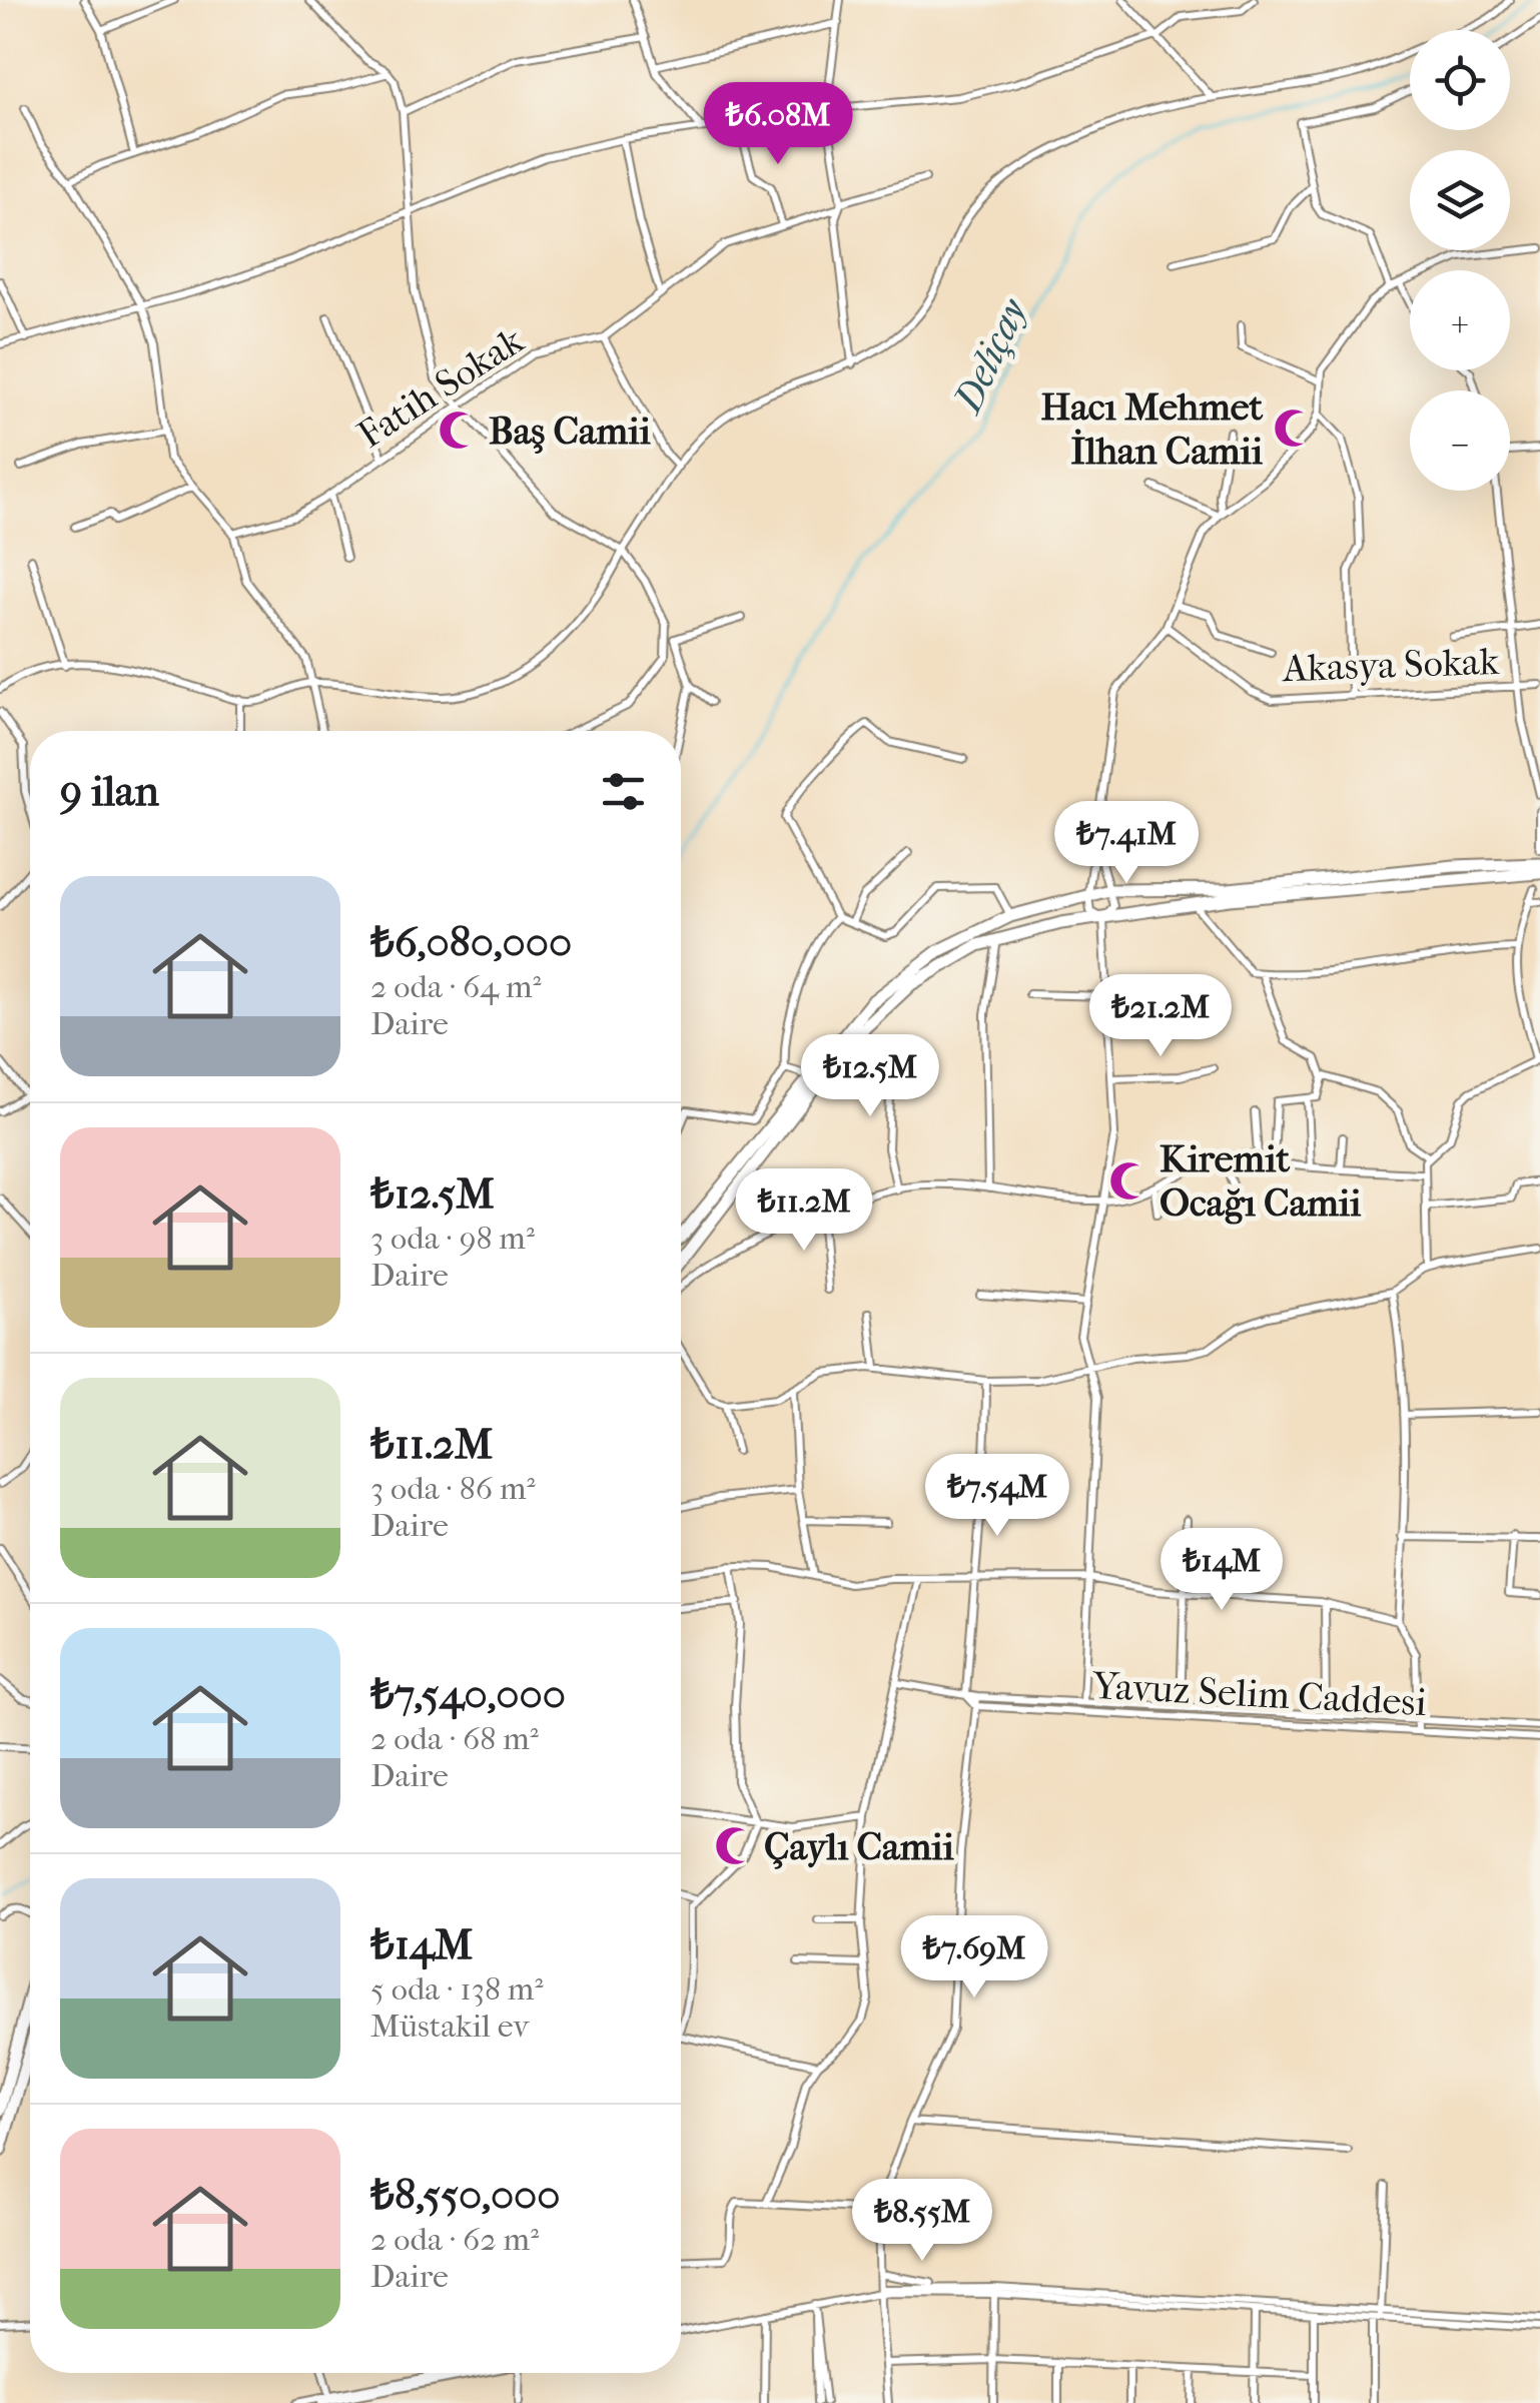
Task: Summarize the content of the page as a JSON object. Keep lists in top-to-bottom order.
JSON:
{
  "streets": {
    "street": ["Fatih Sokak", "Akasya Sokak", "Yavuz Selim Caddesi"]
  },
  "water": ["Deliçay"],
  "places": {
    "mosque": [
      "Hacı Mehmet İlhan Camii",
      "Baş Camii",
      "Kiremit Ocağı Camii",
      "Çaylı Camii"
    ]
  },
  "page": {
    "map_buttons": ["+", "−"],
    "price": [
      "₺6.08M",
      "₺7.41M",
      "₺21.2M",
      "₺12.5M",
      "₺11.2M",
      "₺7.54M",
      "₺14M",
      "₺7.69M",
      "₺8.55M"
    ],
    "heading": "9 ilan",
    "list": [
      {
        "name": "₺6,080,000",
        "note": "2 oda · 64 m² · Daire"
      },
      {
        "name": "₺12.5M",
        "note": "3 oda · 98 m² · Daire"
      },
      {
        "name": "₺11.2M",
        "note": "3 oda · 86 m² · Daire"
      },
      {
        "name": "₺7,540,000",
        "note": "2 oda · 68 m² · Daire"
      },
      {
        "name": "₺14M",
        "note": "5 oda · 138 m² · Müstakil ev"
      },
      {
        "name": "₺8,550,000",
        "note": "2 oda · 62 m² · Daire"
      }
    ]
  }
}
